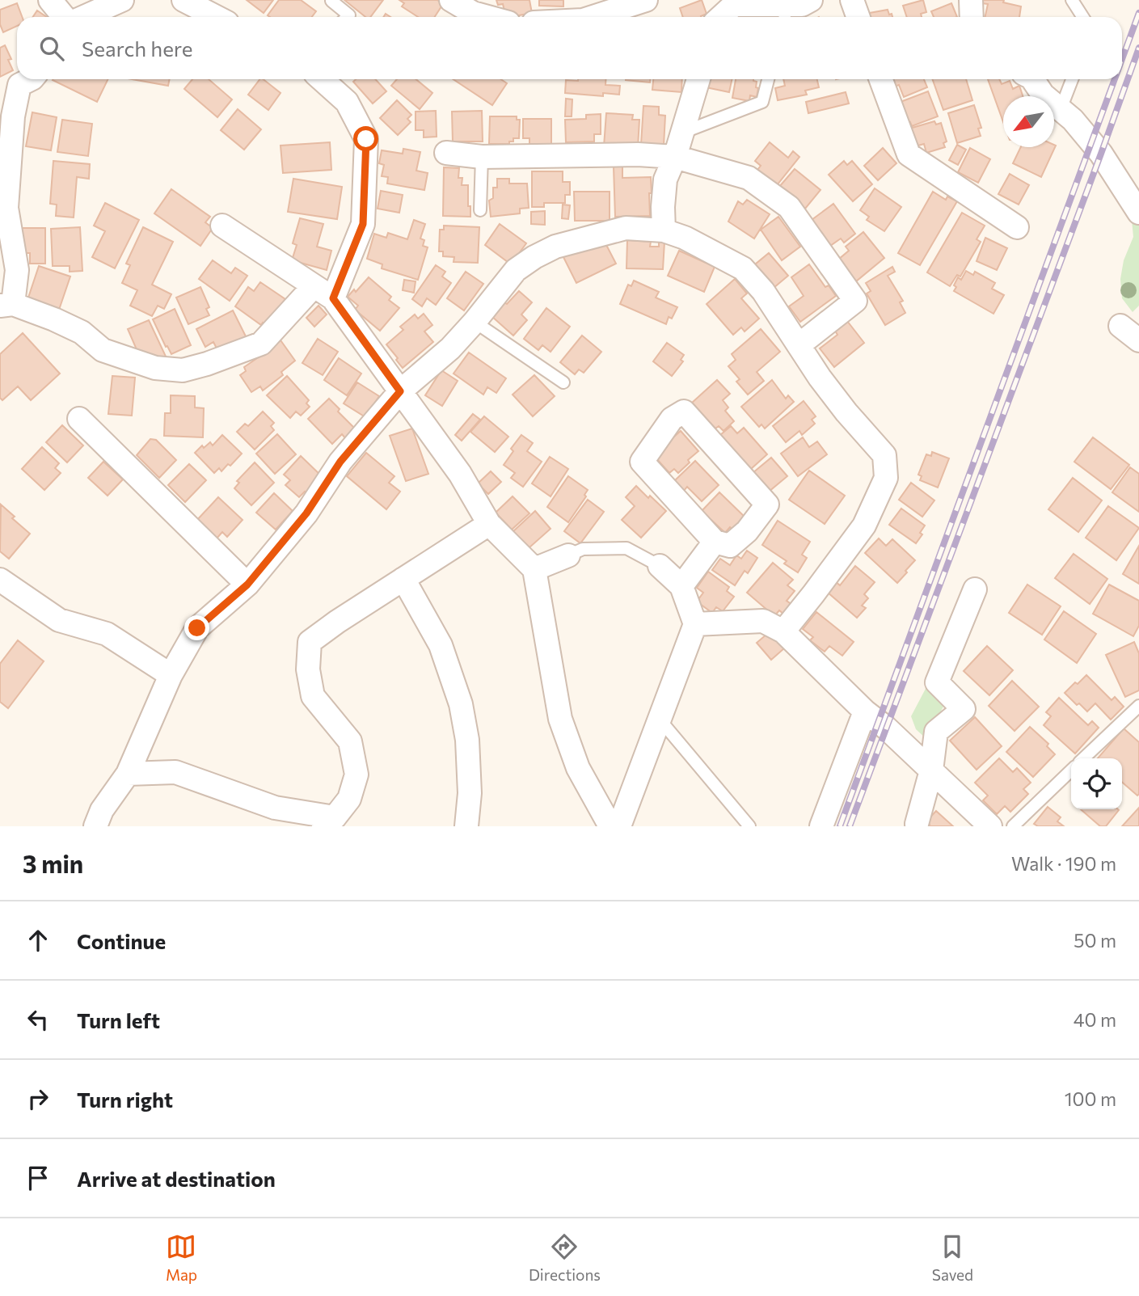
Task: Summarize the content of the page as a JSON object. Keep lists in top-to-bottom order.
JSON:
{
  "north": "bottom left",
  "page": {
    "search": "Search here",
    "heading": ["3 min", "Walk · 190 m"],
    "list": [
      ["Continue", "50 m"],
      ["Turn left", "40 m"],
      ["Turn right", "100 m"],
      "Arrive at destination"
    ],
    "nav": ["Map", "Directions", "Saved"]
  }
}
